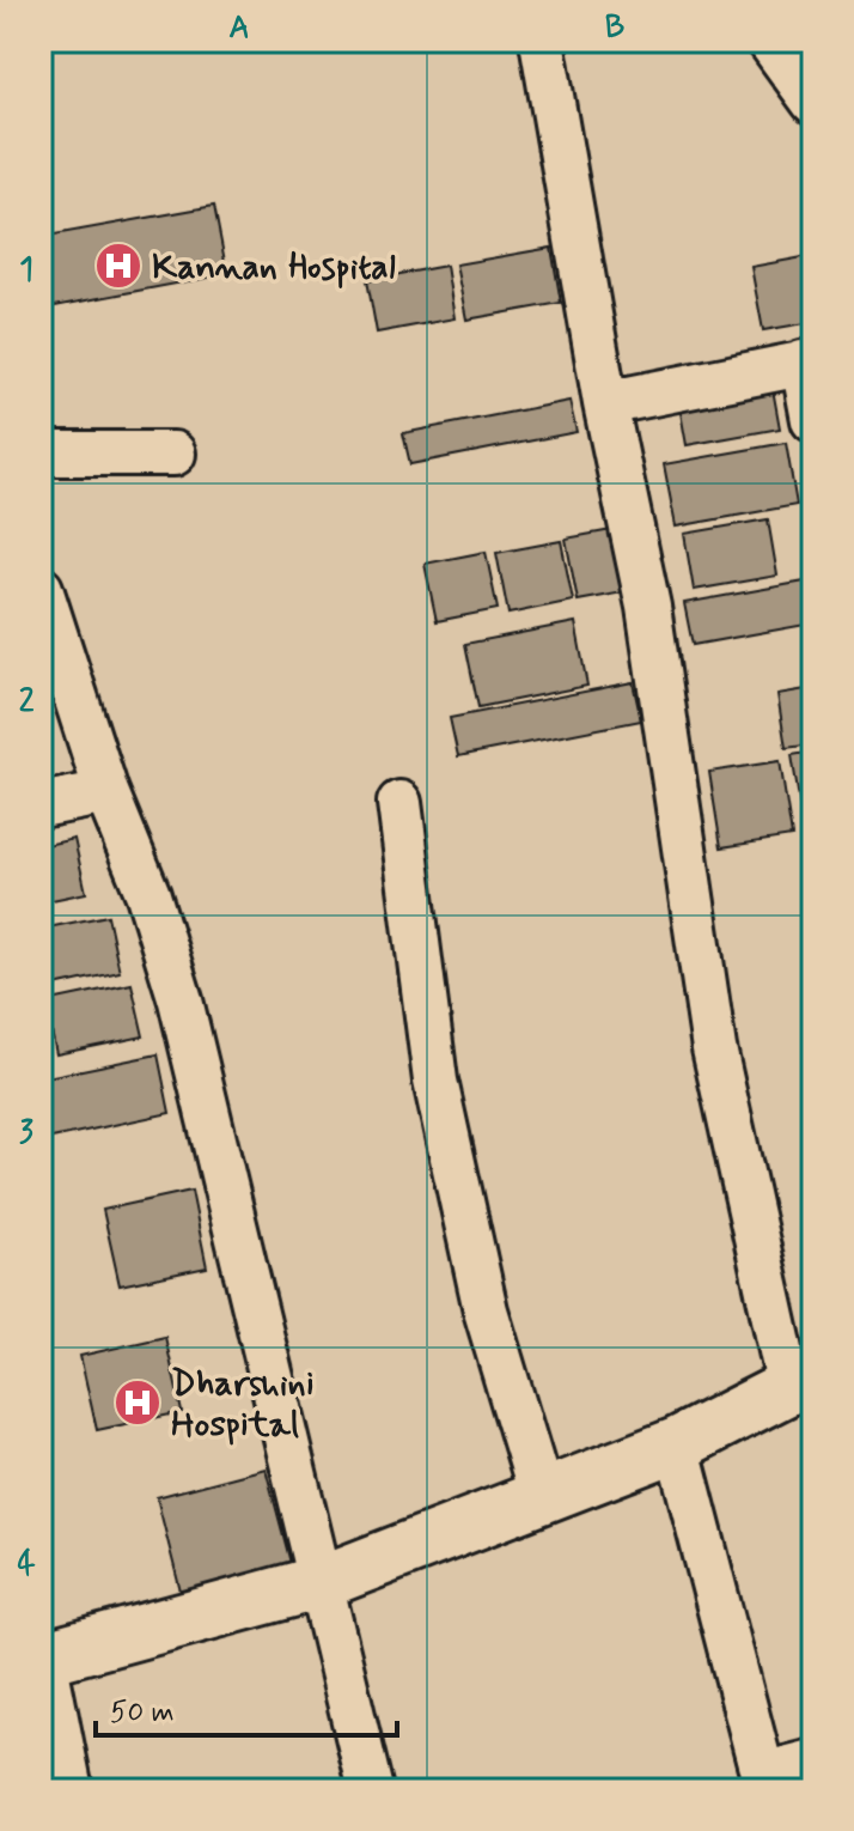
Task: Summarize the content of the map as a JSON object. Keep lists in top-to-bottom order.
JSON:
{
  "places": {
    "hospital": ["Kannan Hospital", "Dharshini Hospital"]
  },
  "scale_bar": "50 m",
  "grid": {
    "columns": ["A", "B"],
    "rows": [
      "1",
      "2",
      "3",
      "4"
    ]
  }
}
